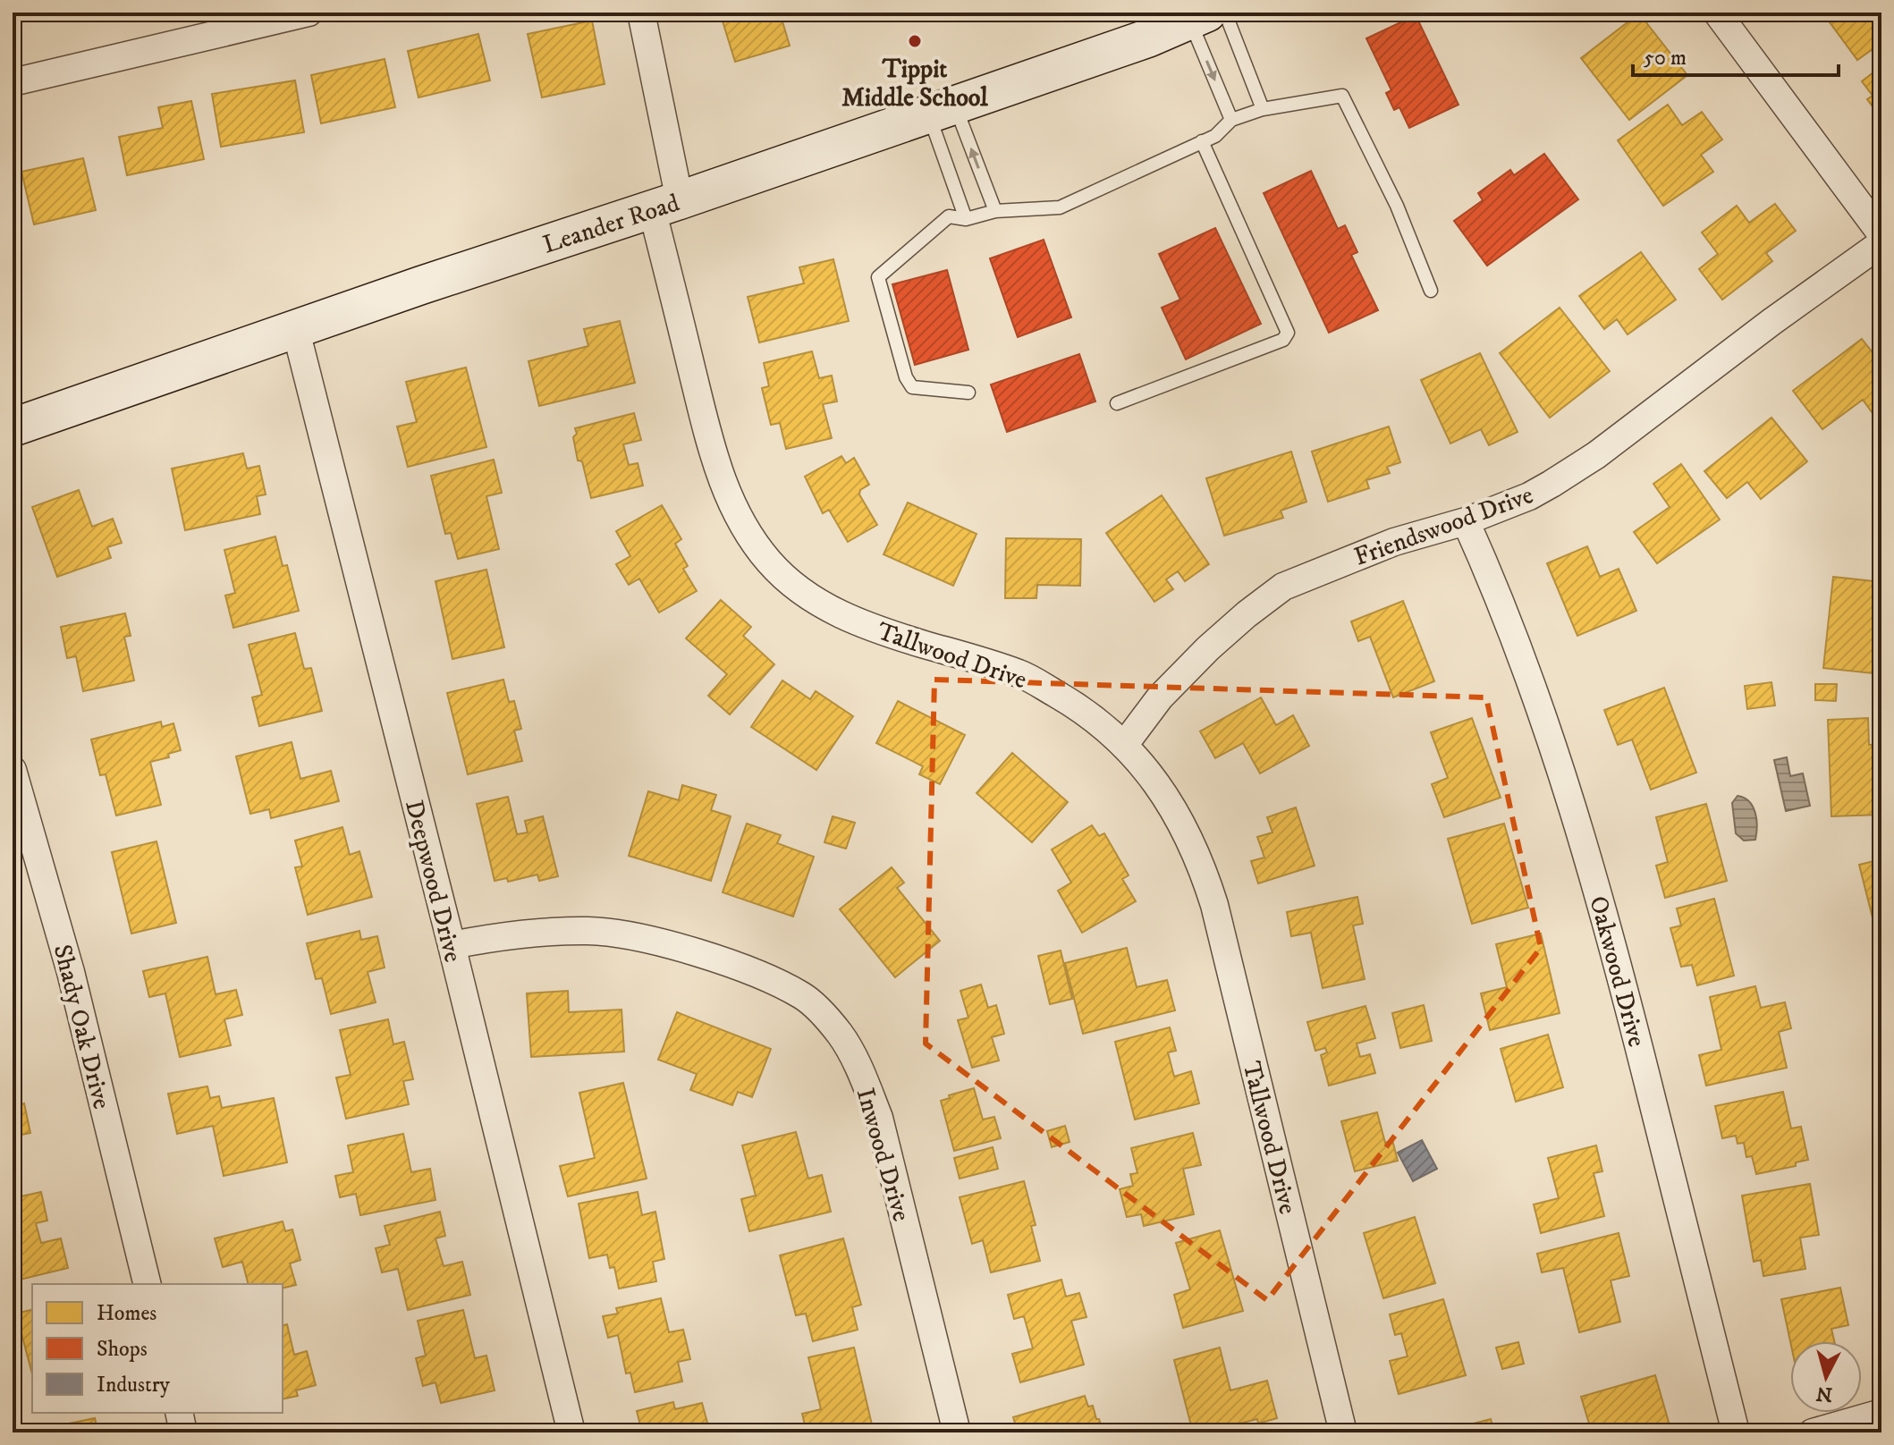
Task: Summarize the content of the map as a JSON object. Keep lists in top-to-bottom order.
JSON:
{
  "streets": {
    "main road": ["Leander Road"],
    "street": [
      "Friendswood Drive",
      "Tallwood Drive",
      "Deepwood Drive",
      "Oakwood Drive",
      "Shady Oak Drive",
      "Inwood Drive"
    ]
  },
  "crossings": [
    ["Leander Road", "Tallwood Drive"],
    ["Leander Road", "Deepwood Drive"],
    ["Friendswood Drive", "Tallwood Drive"],
    ["Friendswood Drive", "Oakwood Drive"],
    ["Deepwood Drive", "Inwood Drive"]
  ],
  "places": ["Tippit Middle School"],
  "legend": ["Homes", "Shops", "Industry"],
  "scale_bar": "50 m",
  "north": "bottom"
}
